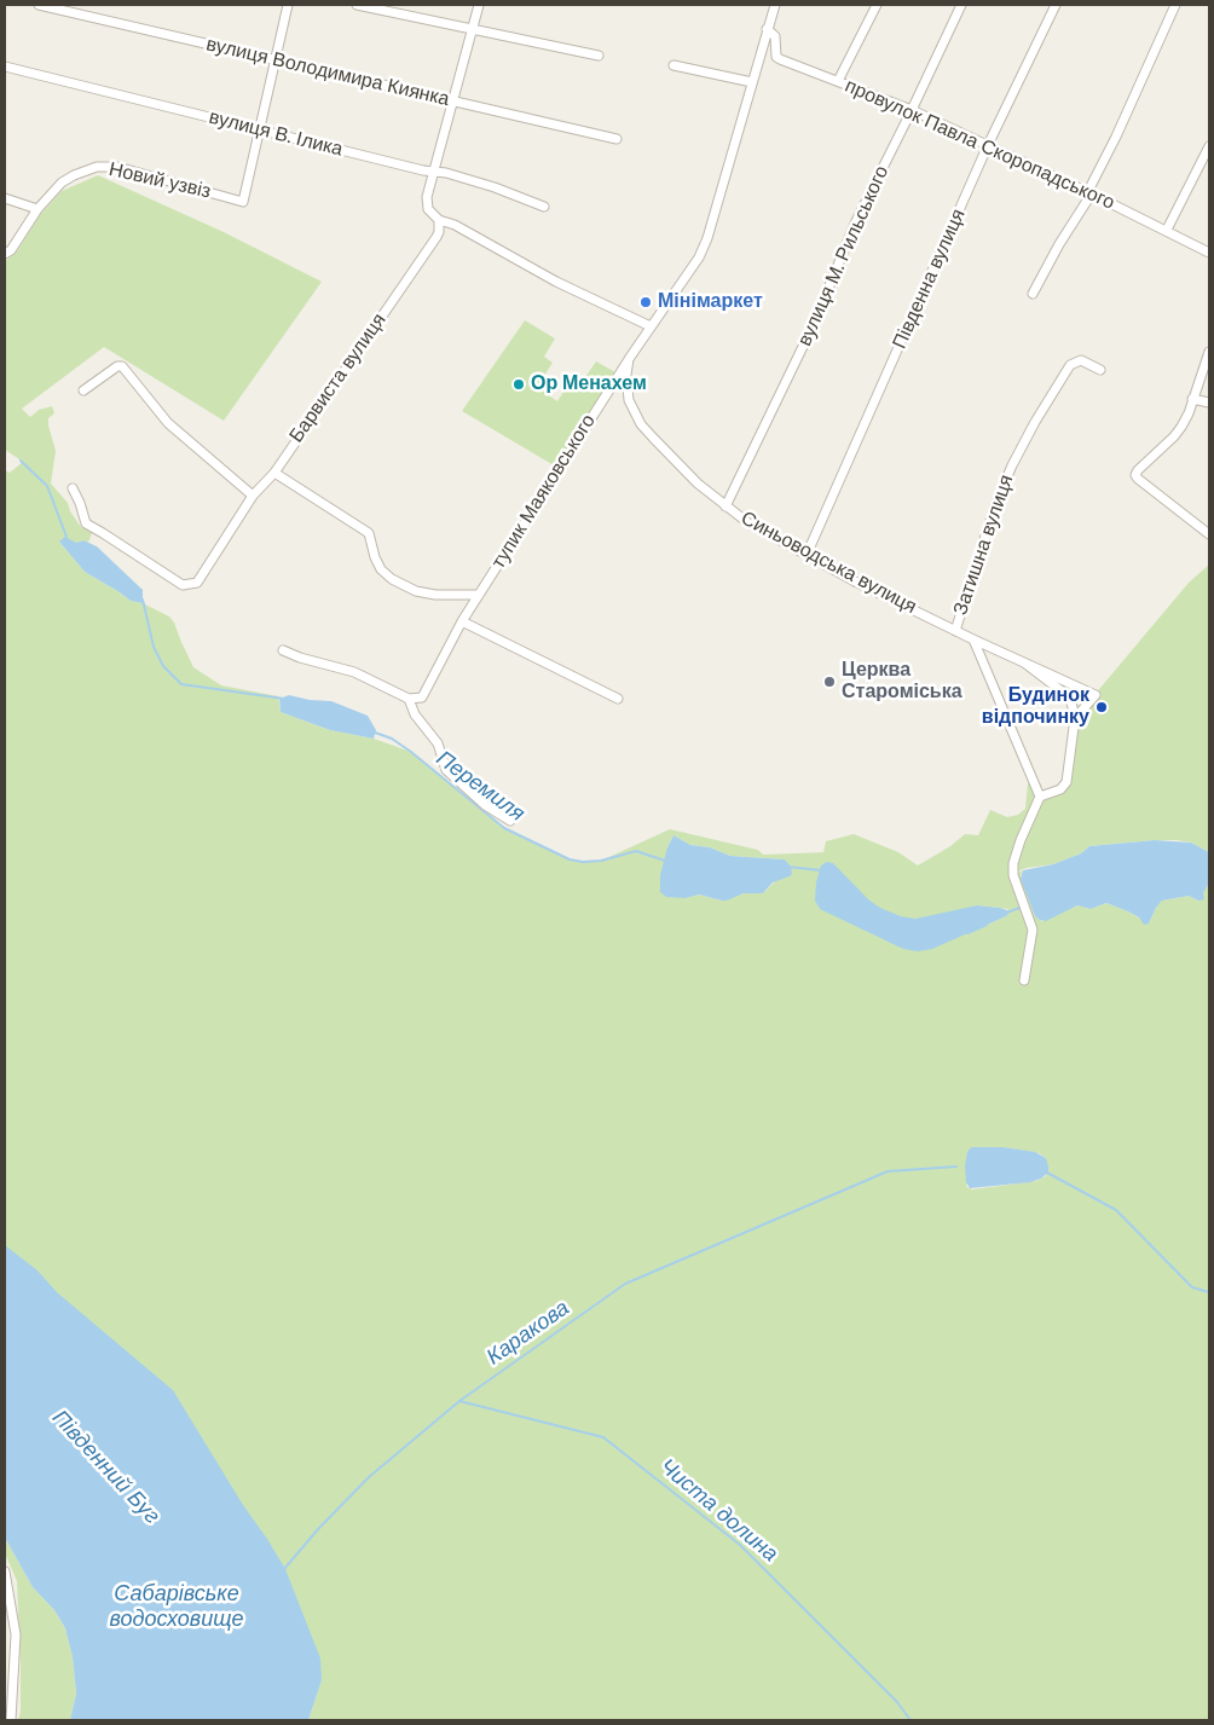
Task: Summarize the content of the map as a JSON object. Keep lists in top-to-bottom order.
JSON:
{
  "streets": {
    "street": [
      "вулиця Володимира Киянка",
      "вулиця В. Ілика",
      "провулок Павла Скоропадського",
      "Новий узвіз",
      "вулиця М. Рильського",
      "Південна вулиця",
      "Барвиста вулиця",
      "тупик Маяковського",
      "Затишна вулиця",
      "Синьоводська вулиця"
    ]
  },
  "crossings": [
    ["вулиця В. Ілика", "Новий узвіз"],
    ["провулок Павла Скоропадського", "вулиця М. Рильського"],
    ["провулок Павла Скоропадського", "Південна вулиця"],
    ["вулиця М. Рильського", "Синьоводська вулиця"],
    ["Південна вулиця", "Синьоводська вулиця"],
    ["тупик Маяковського", "Синьоводська вулиця"],
    ["Затишна вулиця", "Синьоводська вулиця"]
  ],
  "water": [
    "Перемиля",
    "Каракова",
    "Південний Буг",
    "Чиста долина",
    "Сабарівське водосховище"
  ],
  "places": [
    "Мінімаркет",
    "Ор Менахем",
    "Церква Староміська",
    "Будинок відпочинку"
  ]
}
